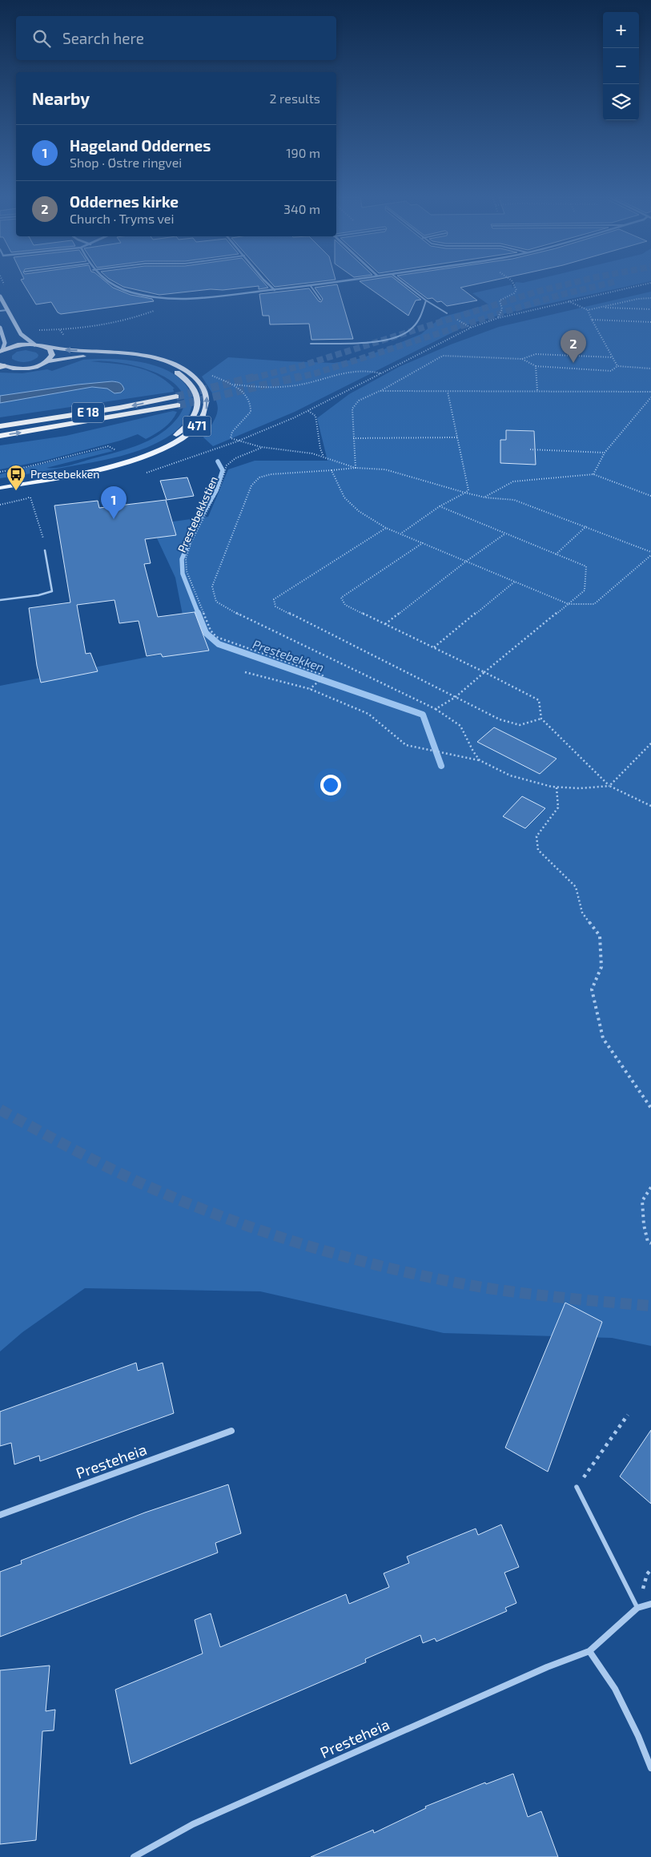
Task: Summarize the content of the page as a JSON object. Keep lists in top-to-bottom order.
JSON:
{
  "streets": {
    "highway": ["E 18"],
    "main road": ["471"],
    "street": ["Presteheia"],
    "path": ["Prestebekkstien"]
  },
  "water": ["Prestebekken"],
  "places": {
    "bus stop": ["Prestebekken"]
  },
  "page": {
    "map_buttons": ["+", "−"],
    "search": "Search here",
    "heading": ["Nearby", "2 results"],
    "list": [
      {
        "mark": "1",
        "name": "Hageland Oddernes",
        "note": "Shop · Østre ringvei",
        "value": "190 m"
      },
      {
        "mark": "2",
        "name": "Oddernes kirke",
        "note": "Church · Tryms vei",
        "value": "340 m"
      }
    ],
    "pins": ["2", "1"]
  }
}
